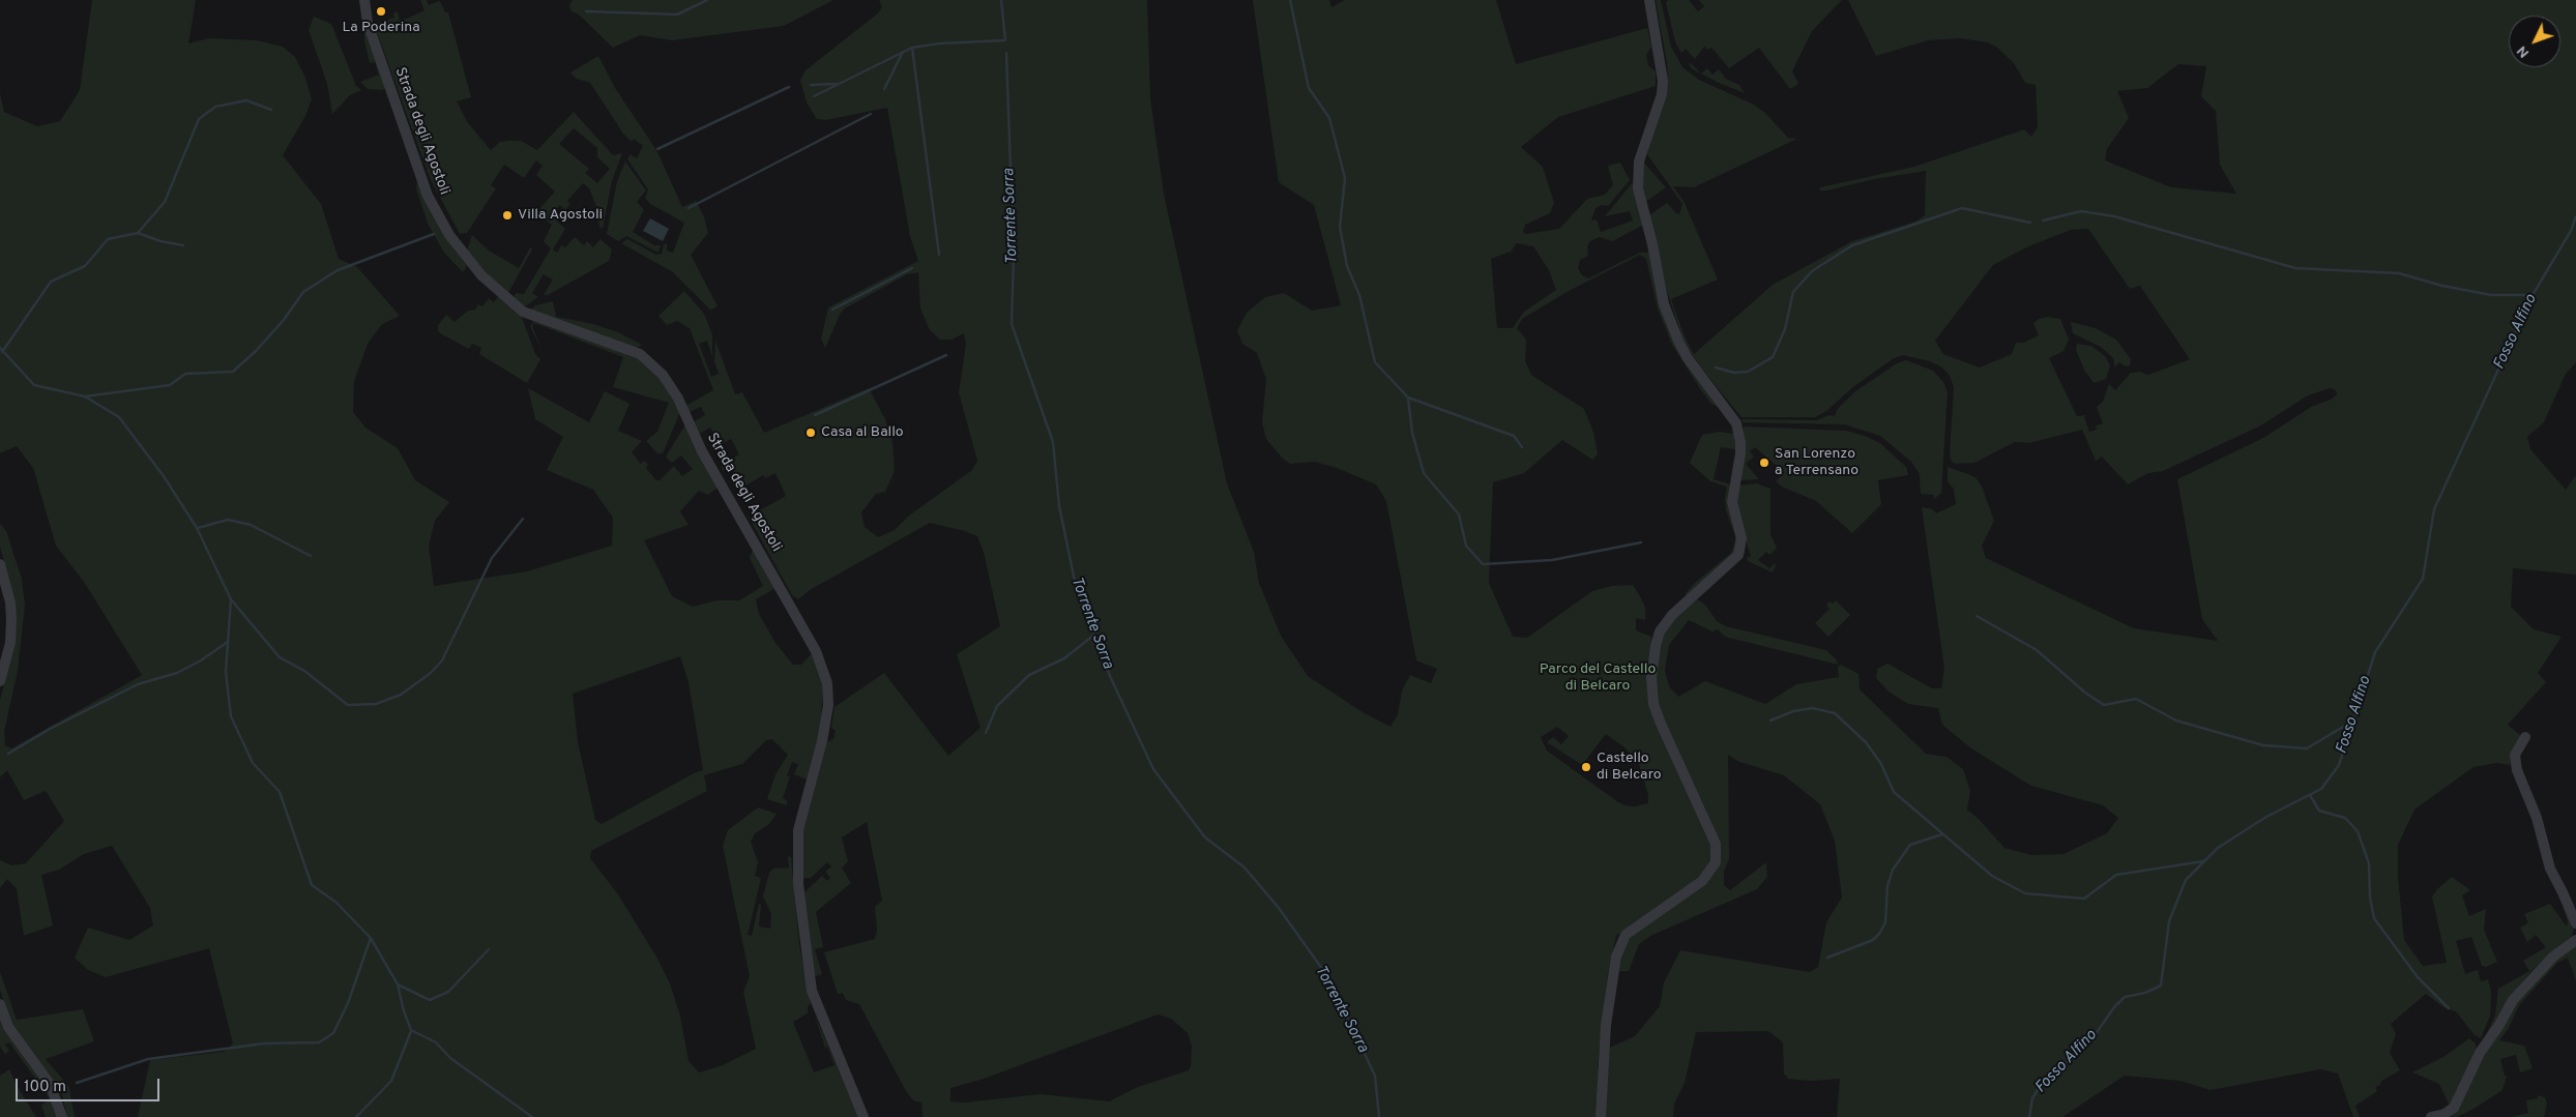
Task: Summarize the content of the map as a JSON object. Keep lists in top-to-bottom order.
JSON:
{
  "streets": {
    "street": ["Strada degli Agostoli"]
  },
  "water": ["Torrente Sorra", "Fosso Alfino"],
  "parks": ["Parco del Castello di Belcaro"],
  "places": [
    "La Poderina",
    "Villa Agostoli",
    "Casa al Ballo",
    "San Lorenzo a Terrensano",
    "Castello di Belcaro"
  ],
  "scale_bar": "100 m",
  "north": "bottom left"
}
